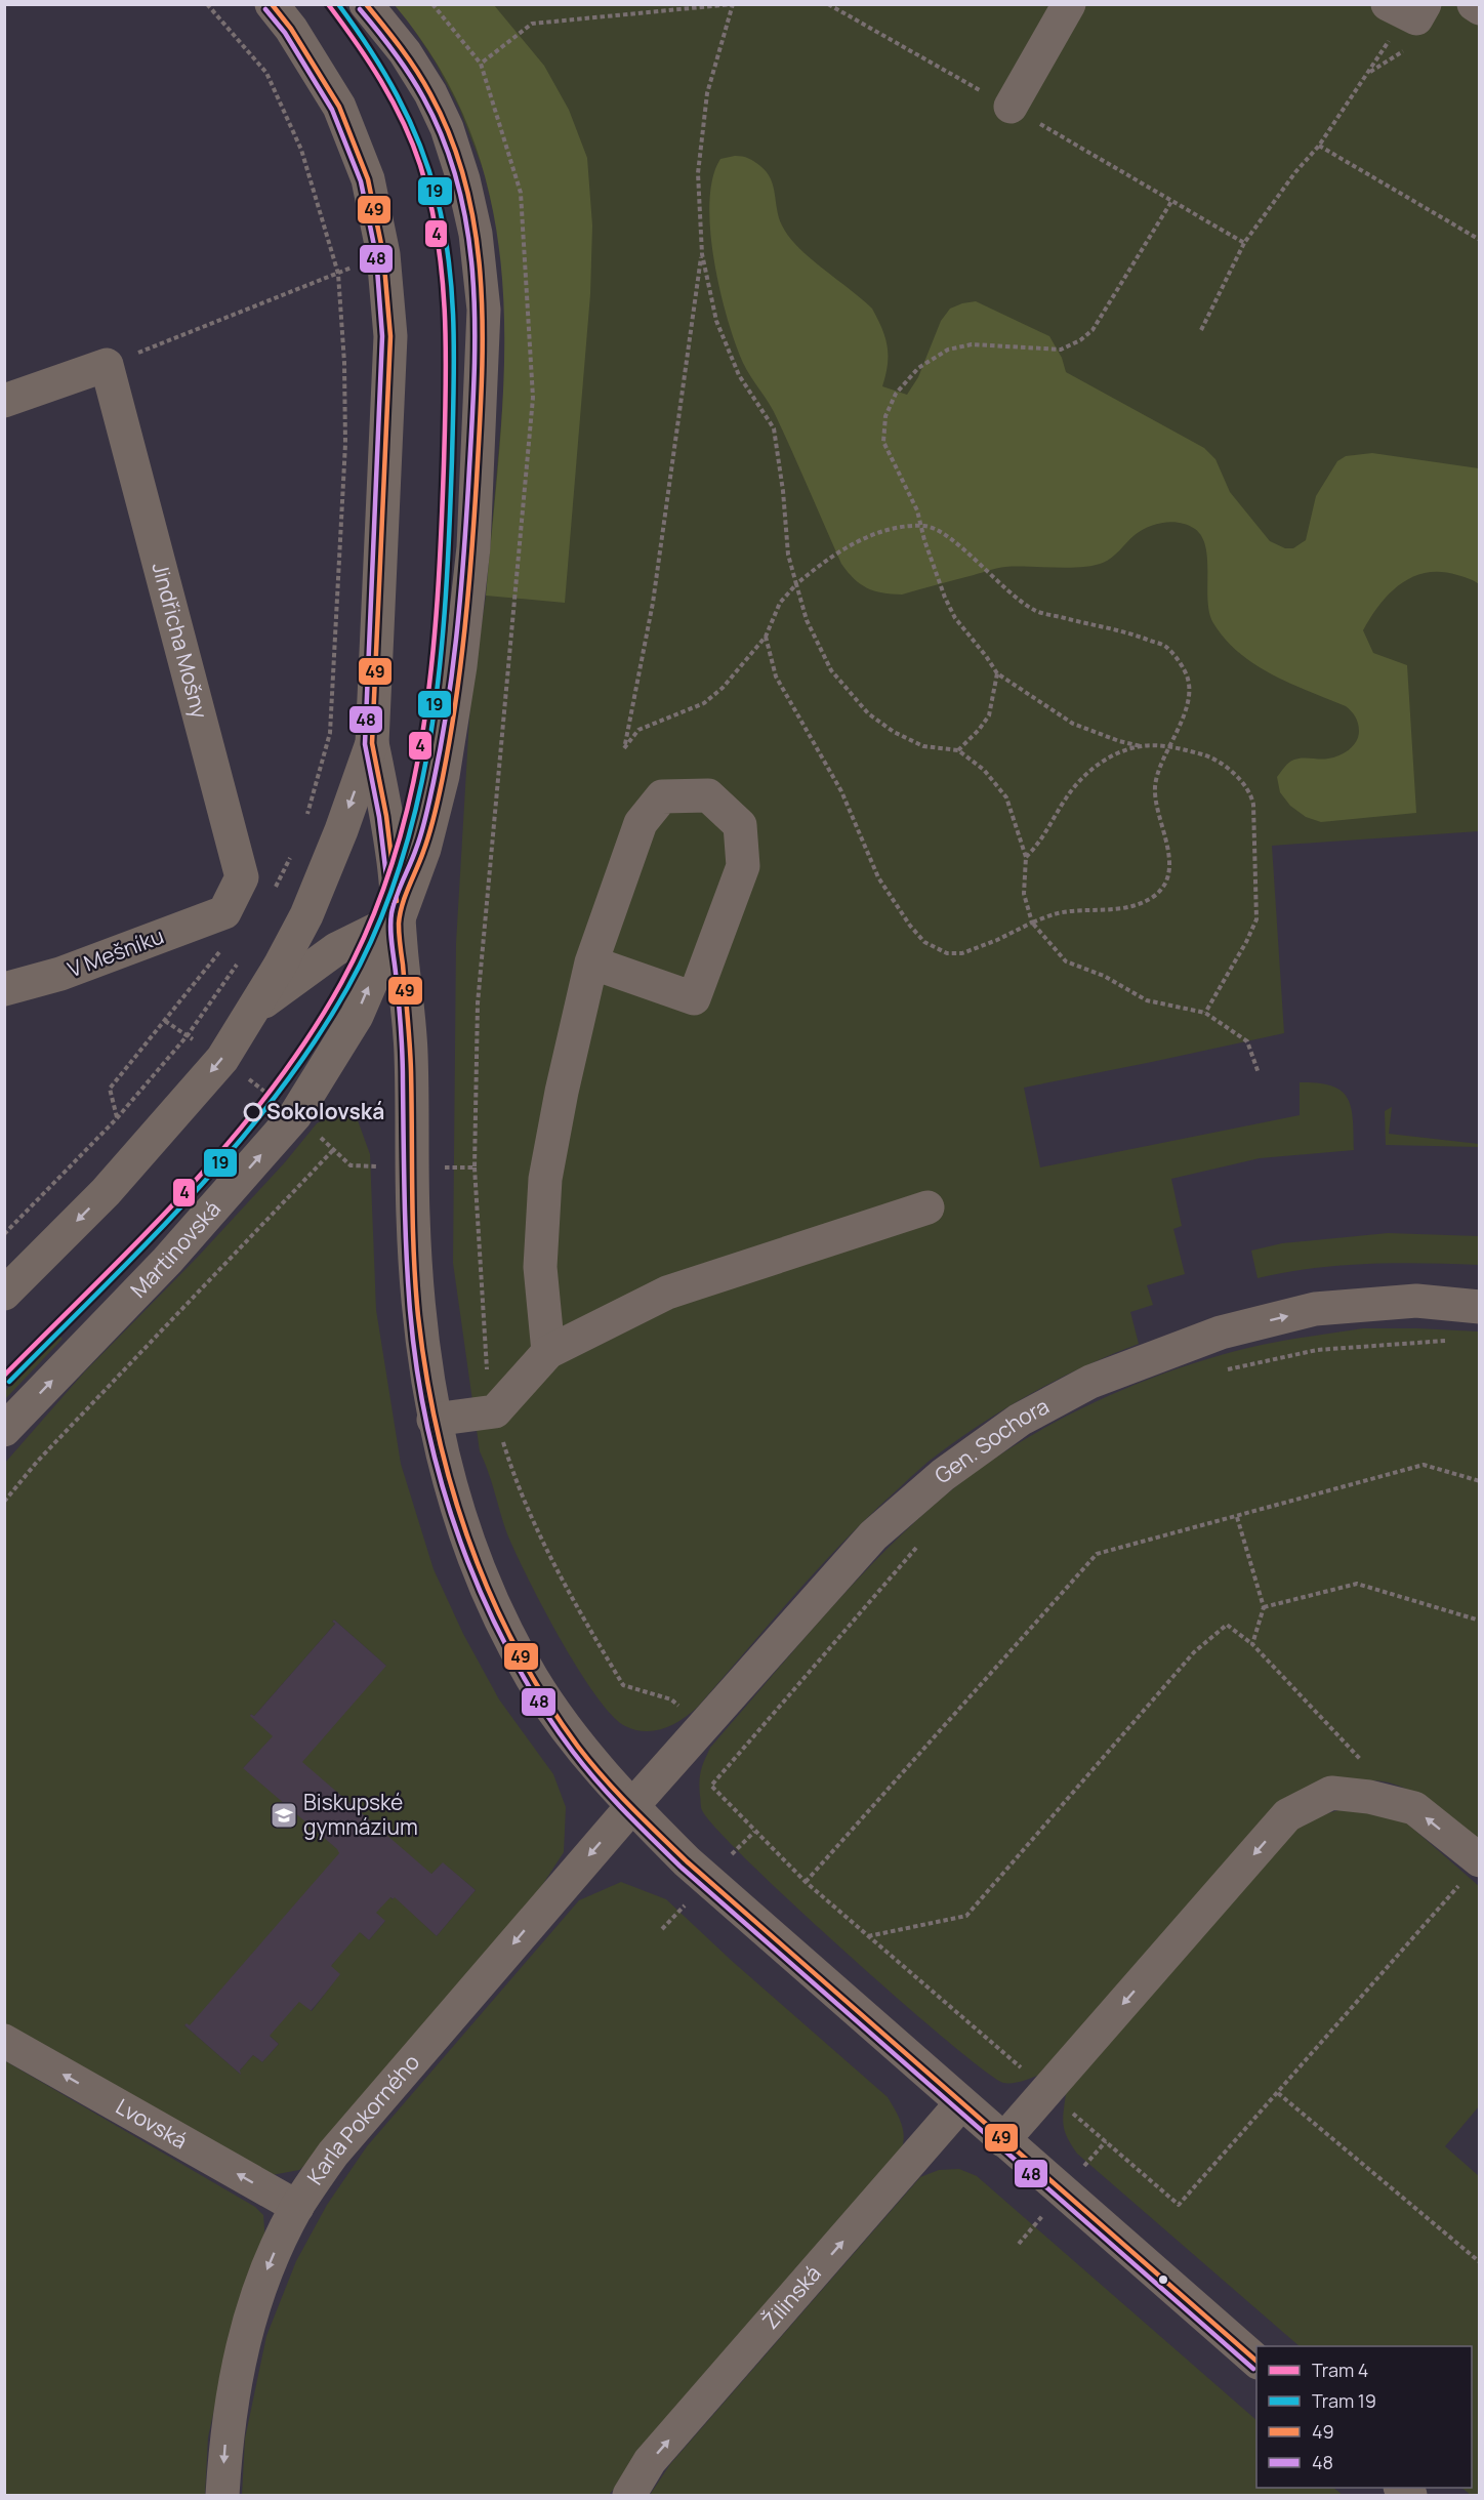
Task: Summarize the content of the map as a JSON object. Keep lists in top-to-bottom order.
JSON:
{
  "streets": {
    "street": [
      "Jindřicha Mošny",
      "V Mešníku",
      "Martinovská",
      "Gen. Sochora",
      "Karla Pokorného",
      "Lvovská",
      "Žilinská"
    ]
  },
  "crossings": [
    ["Jindřicha Mošny", "V Mešníku"],
    ["Gen. Sochora", "Karla Pokorného"],
    ["Karla Pokorného", "Lvovská"]
  ],
  "one_way": [
    "Gen. Sochora",
    "Karla Pokorného",
    "Lvovská",
    "Žilinská"
  ],
  "places": {
    "other": ["Sokolovská"],
    "school or university": ["Biskupské gymnázium"]
  },
  "lines": [
    "tram line 4",
    "tram line 19",
    "transit line 49",
    "transit line 48"
  ],
  "legend": [
    "Tram 4",
    "Tram 19",
    "49",
    "48"
  ]
}
